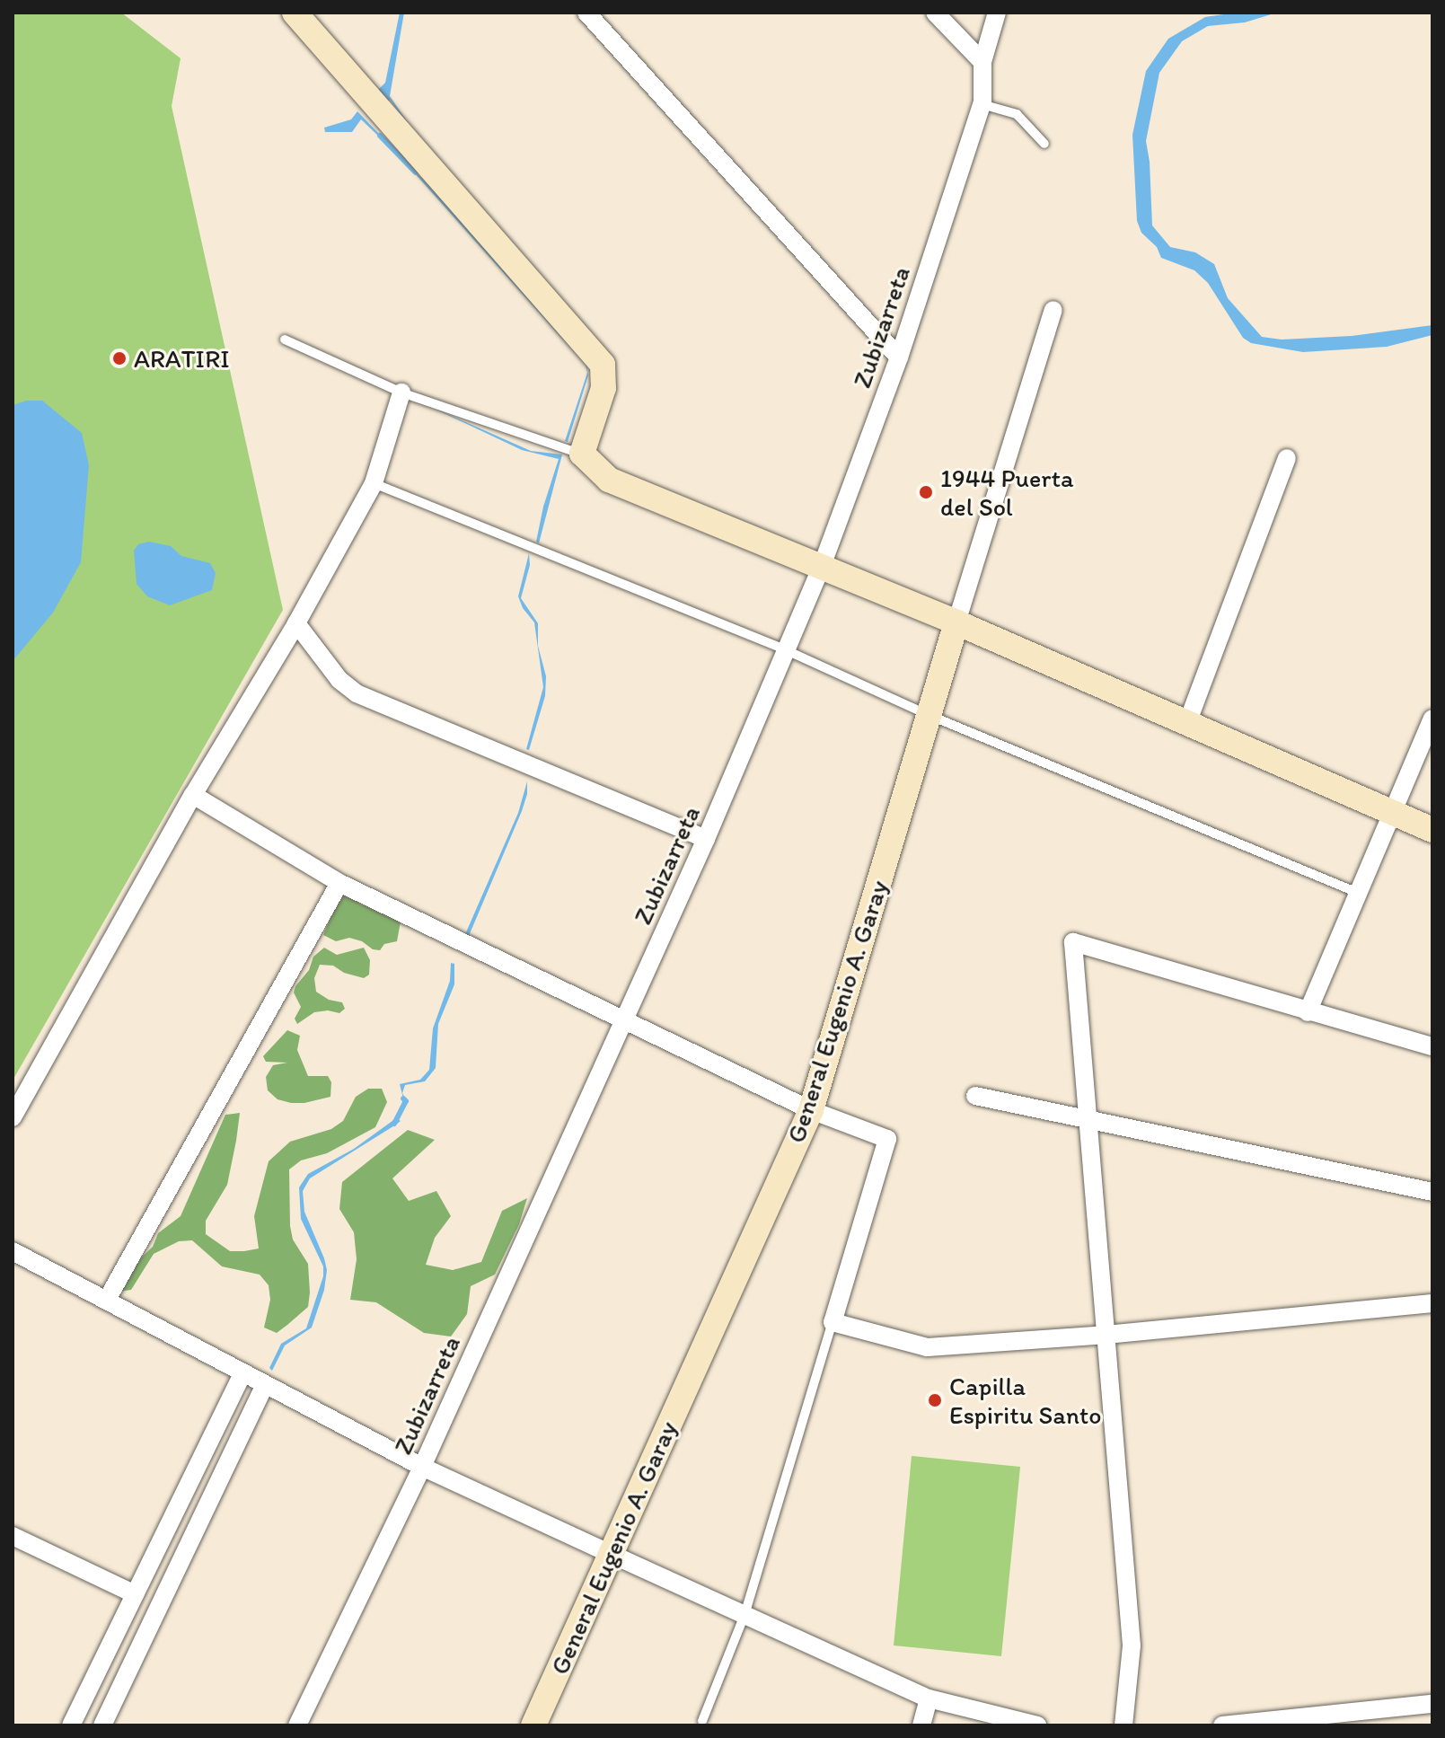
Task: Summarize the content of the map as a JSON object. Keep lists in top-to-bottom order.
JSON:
{
  "streets": {
    "street": ["Zubizarreta", "General Eugenio A. Garay"]
  },
  "places": ["ARATIRI", "1944 Puerta del Sol", "Capilla Espiritu Santo"]
}
